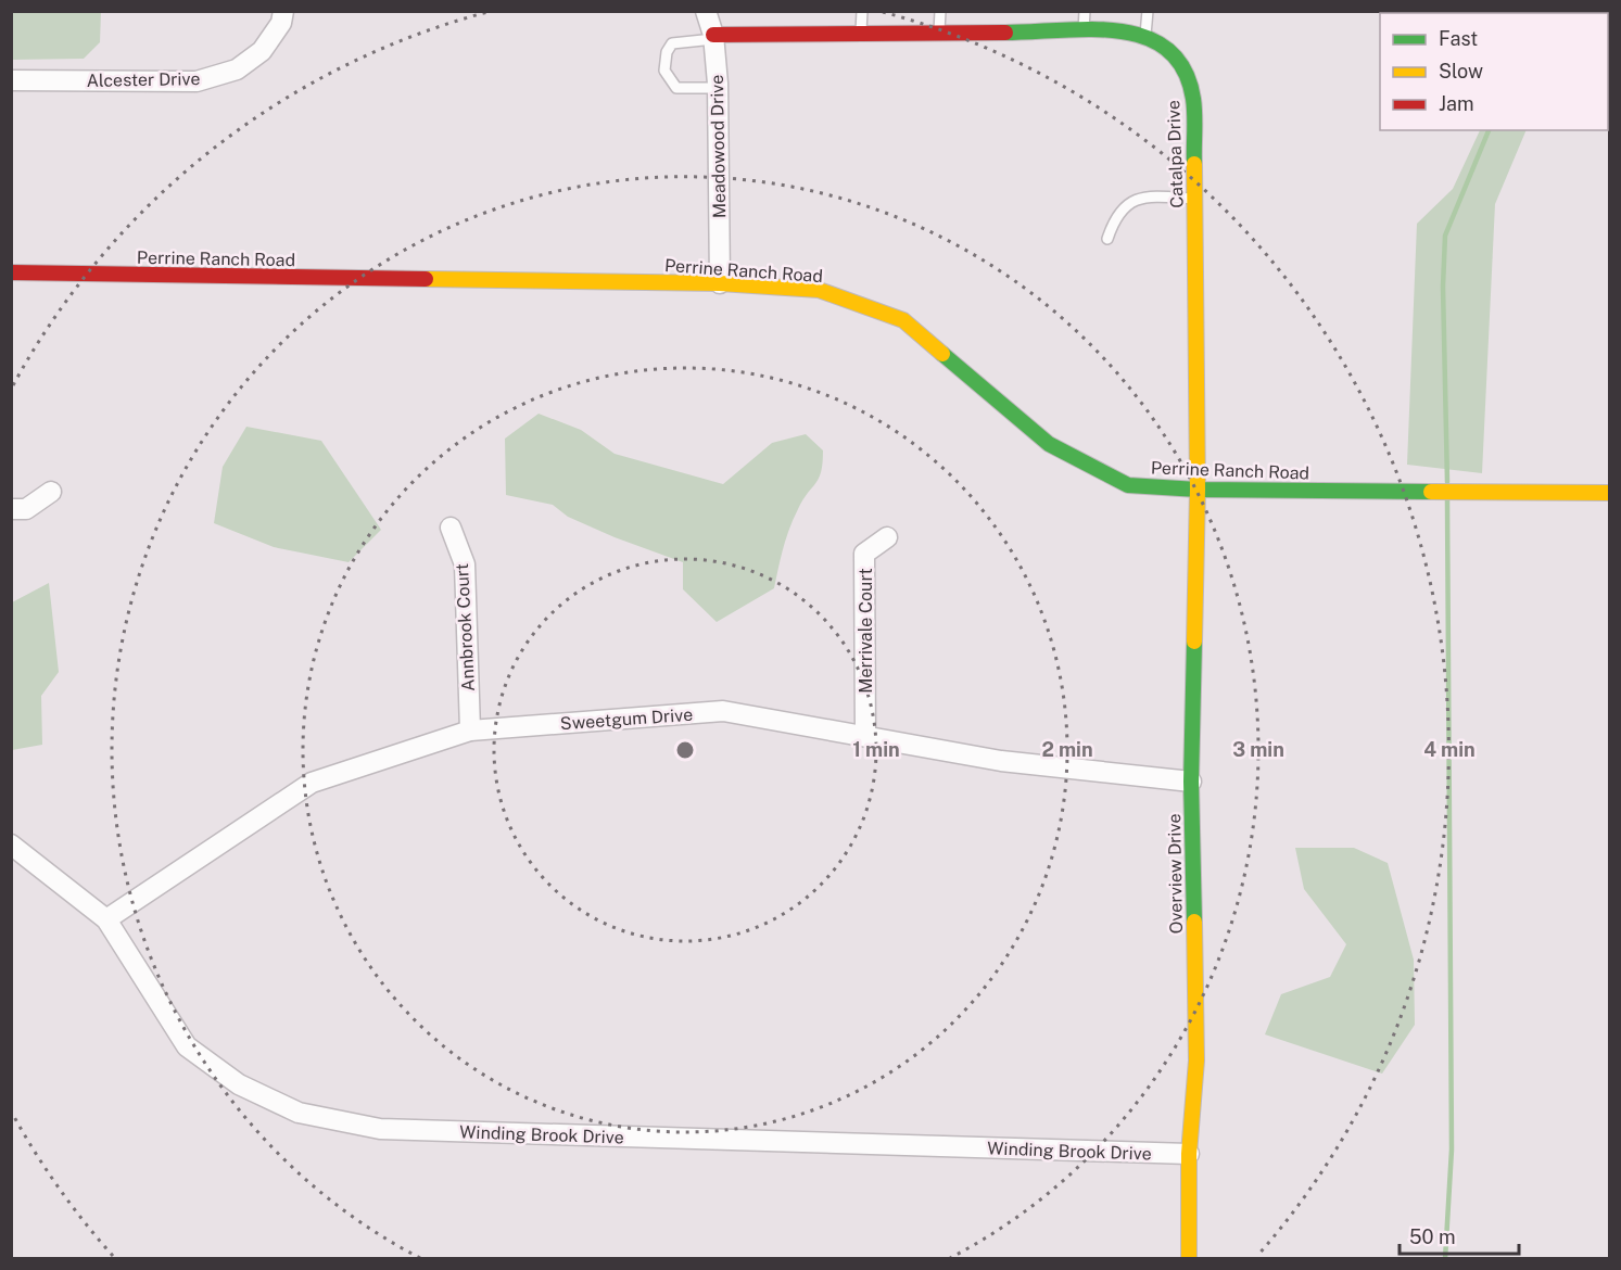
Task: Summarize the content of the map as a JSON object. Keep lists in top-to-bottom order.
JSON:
{
  "streets": {
    "street": [
      "Alcester Drive",
      "Meadowood Drive",
      "Catalpa Drive",
      "Perrine Ranch Road",
      "Annbrook Court",
      "Merrivale Court",
      "Sweetgum Drive",
      "Overview Drive",
      "Winding Brook Drive"
    ]
  },
  "crossings": [
    ["Meadowood Drive", "Catalpa Drive"],
    ["Meadowood Drive", "Perrine Ranch Road"],
    ["Catalpa Drive", "Perrine Ranch Road"],
    ["Catalpa Drive", "Overview Drive"],
    ["Perrine Ranch Road", "Overview Drive"],
    ["Annbrook Court", "Sweetgum Drive"],
    ["Merrivale Court", "Sweetgum Drive"],
    ["Sweetgum Drive", "Overview Drive"],
    ["Sweetgum Drive", "Winding Brook Drive"],
    ["Overview Drive", "Winding Brook Drive"]
  ],
  "legend": ["Fast", "Slow", "Jam"],
  "scale_bar": "50 m",
  "rings": [
    "1 min",
    "2 min",
    "3 min",
    "4 min"
  ]
}
